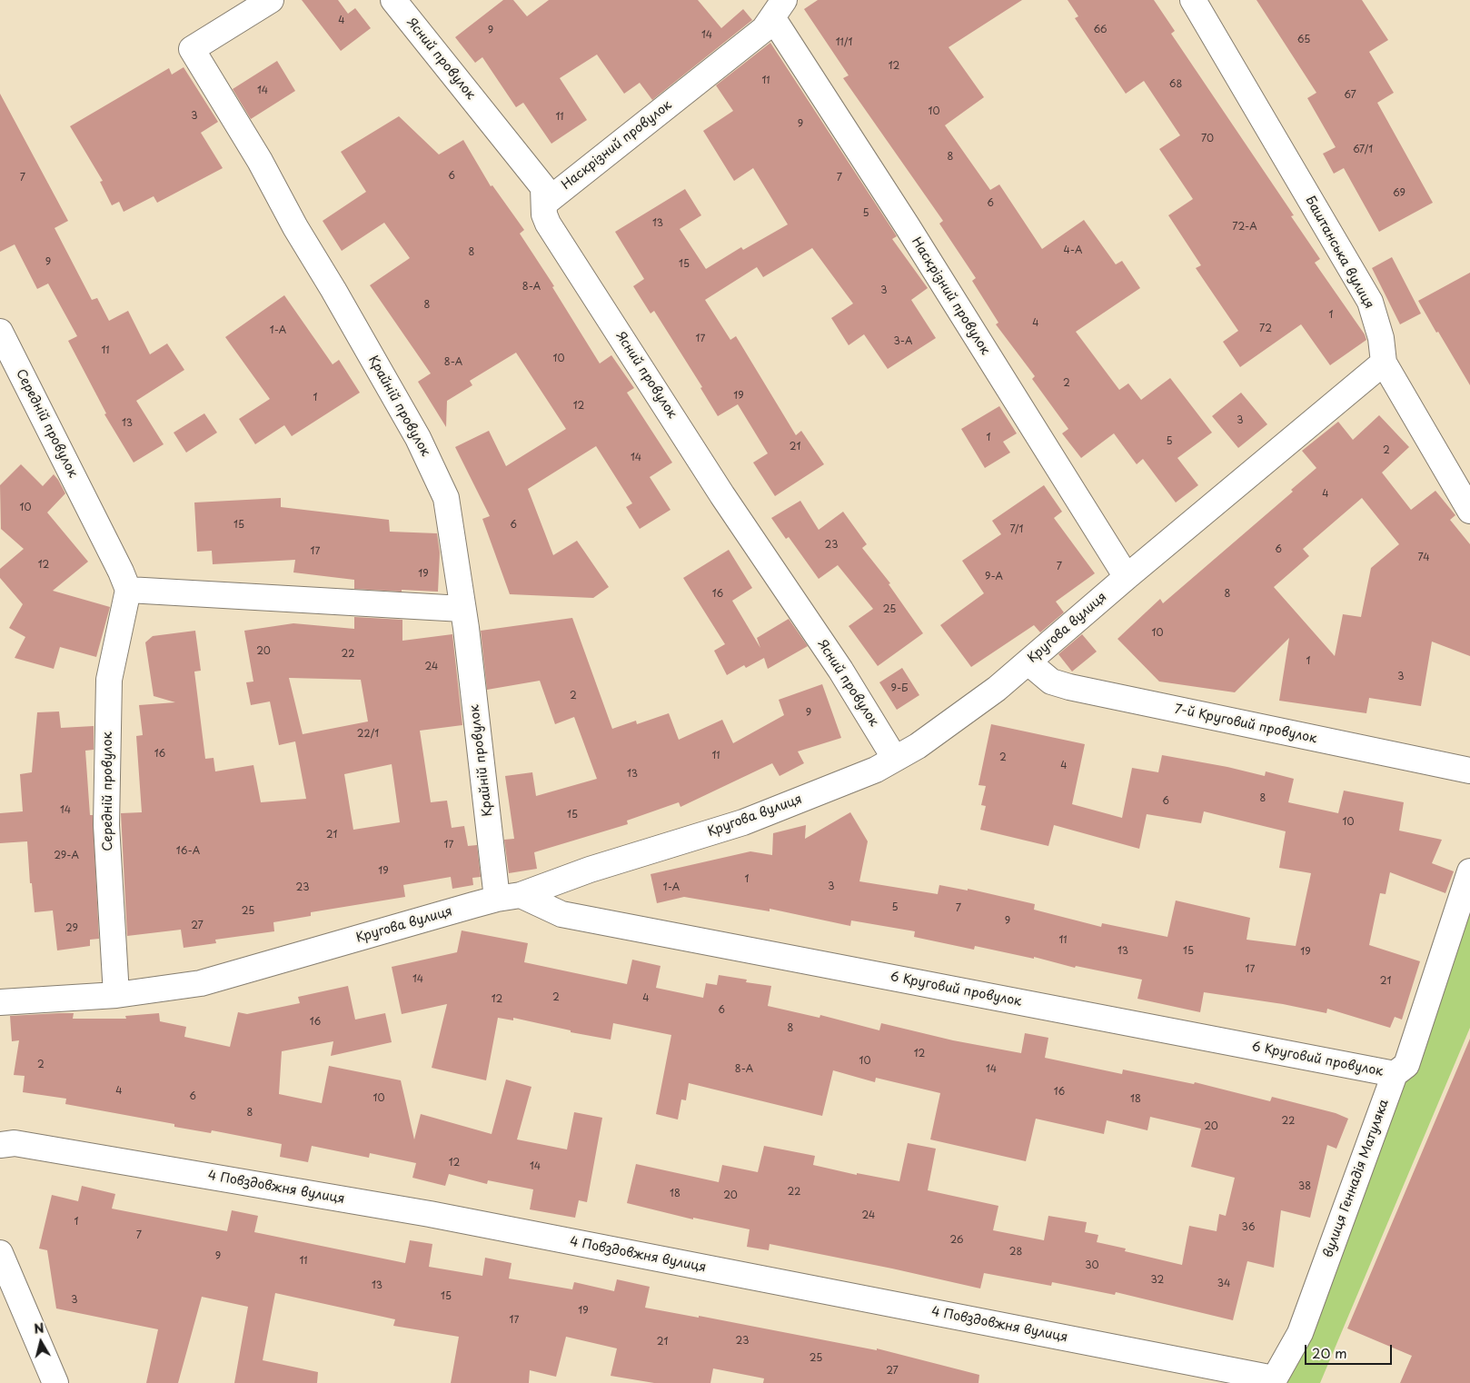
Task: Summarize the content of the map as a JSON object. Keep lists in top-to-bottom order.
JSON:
{
  "streets": {
    "street": [
      "Ясний провулок",
      "Наскрізний провулок",
      "Баштанська вулиця",
      "Крайній провулок",
      "Середній провулок",
      "Кругова вулиця",
      "7-й Круговий провулок",
      "6 Круговий провулок",
      "вулиця Геннадія Матуляка",
      "4 Повздовжня вулиця"
    ]
  },
  "crossings": [
    ["Ясний провулок", "Наскрізний провулок"],
    ["Ясний провулок", "Кругова вулиця"],
    ["Наскрізний провулок", "Кругова вулиця"],
    ["Баштанська вулиця", "Кругова вулиця"],
    ["Крайній провулок", "Кругова вулиця"],
    ["Крайній провулок", "6 Круговий провулок"],
    ["Середній провулок", "Кругова вулиця"],
    ["Кругова вулиця", "7-й Круговий провулок"],
    ["Кругова вулиця", "6 Круговий провулок"],
    ["6 Круговий провулок", "вулиця Геннадія Матуляка"],
    ["вулиця Геннадія Матуляка", "4 Повздовжня вулиця"]
  ],
  "house_numbers": [
    "4",
    "66",
    "9",
    "14",
    "65",
    "11/1",
    "12",
    "11",
    "68",
    "14",
    "67",
    "10",
    "3",
    "11",
    "9",
    "70",
    "67/1",
    "8",
    "6",
    "7",
    "7",
    "69",
    "6",
    "5",
    "13",
    "72-А",
    "4-А",
    "8",
    "9",
    "15",
    "8-А",
    "3",
    "8",
    "1",
    "4",
    "72",
    "1-А",
    "17",
    "3-А",
    "11",
    "10",
    "8-А",
    "2",
    "19",
    "1",
    "12",
    "3",
    "13",
    "1",
    "5",
    "21",
    "2",
    "14",
    "4",
    "10",
    "15",
    "6",
    "7/1",
    "23",
    "6",
    "17",
    "74",
    "12",
    "7",
    "19",
    "9-А",
    "16",
    "8",
    "25",
    "10",
    "20",
    "22",
    "1",
    "24",
    "3",
    "9-Б",
    "2",
    "9",
    "22/1",
    "16",
    "11",
    "2",
    "4",
    "13",
    "8",
    "6",
    "14",
    "15",
    "10",
    "21",
    "17",
    "16-А",
    "29-А",
    "19",
    "1",
    "3",
    "23",
    "1-А",
    "5",
    "7",
    "25",
    "9",
    "27",
    "29",
    "11",
    "13",
    "15",
    "19",
    "17",
    "14",
    "21",
    "2",
    "4",
    "12",
    "6",
    "16",
    "8",
    "12",
    "10",
    "2",
    "8-А",
    "14",
    "4",
    "16",
    "6",
    "10",
    "18",
    "8",
    "22",
    "20",
    "12",
    "14",
    "38",
    "22",
    "18",
    "20",
    "24",
    "1",
    "36",
    "7",
    "26",
    "28",
    "9",
    "11",
    "30",
    "32",
    "34",
    "13",
    "15",
    "3",
    "19",
    "17",
    "23",
    "21",
    "25",
    "27"
  ],
  "scale_bar": "20 m",
  "north": "top"
}
